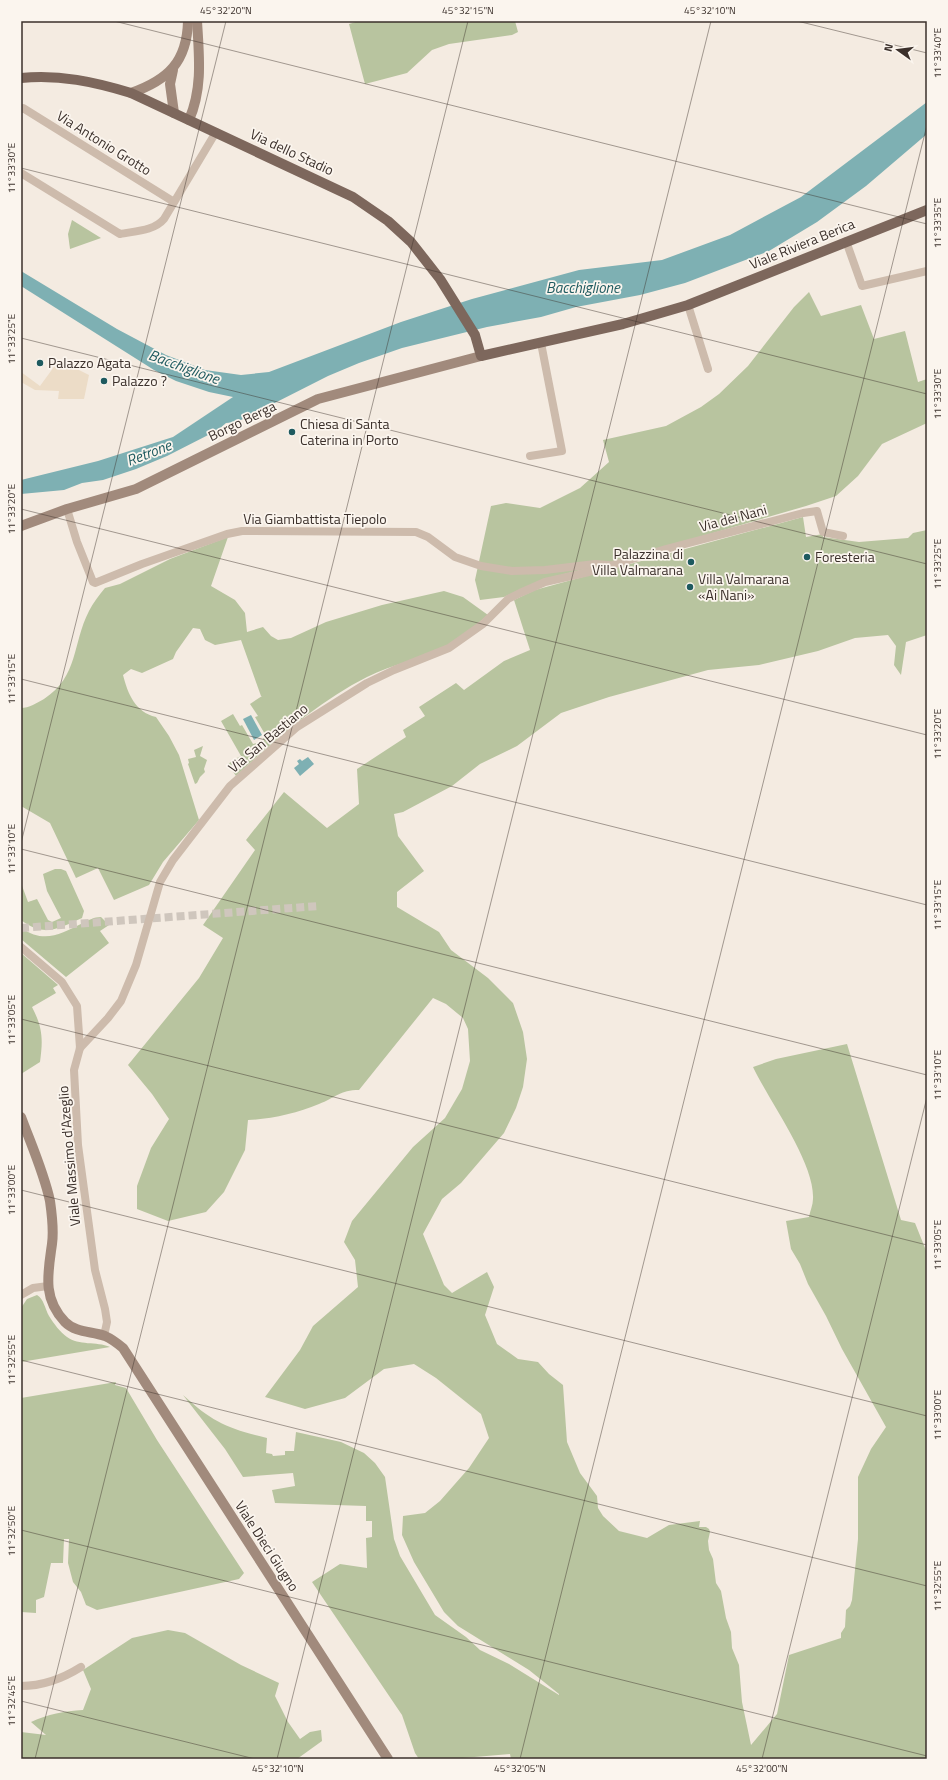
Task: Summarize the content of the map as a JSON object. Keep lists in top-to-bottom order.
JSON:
{
  "streets": {
    "main road": [
      "Via dello Stadio",
      "Viale Riviera Berica",
      "Borgo Berga",
      "Viale Dieci Giugno"
    ],
    "street": [
      "Via Antonio Grotto",
      "Via dei Nani",
      "Via Giambattista Tiepolo",
      "Via San Bastiano",
      "Viale Massimo d'Azeglio"
    ]
  },
  "crossings": [
    ["Via dello Stadio", "Viale Riviera Berica"],
    ["Via dello Stadio", "Borgo Berga"],
    ["Viale Riviera Berica", "Borgo Berga"],
    ["Borgo Berga", "Via Giambattista Tiepolo"],
    ["Via dei Nani", "Via Giambattista Tiepolo"],
    ["Via dei Nani", "Via San Bastiano"],
    ["Via Giambattista Tiepolo", "Via San Bastiano"],
    ["Via San Bastiano", "Viale Massimo d'Azeglio"],
    ["Viale Massimo d'Azeglio", "Viale Dieci Giugno"]
  ],
  "water": ["Bacchiglione", "Retrone"],
  "places": [
    "Palazzo Agata",
    "Palazzo ?",
    "Chiesa di Santa Caterina in Porto",
    "Foresteria",
    "Palazzina di Villa Valmarana",
    "Villa Valmarana «Ai Nani»"
  ],
  "north": "left",
  "coordinates": [
    "45°32'20\"N",
    "45°32'15\"N",
    "45°32'10\"N",
    "11°33'40\"E",
    "11°33'30\"E",
    "11°33'35\"E",
    "11°33'25\"E",
    "11°33'20\"E",
    "11°33'15\"E",
    "11°33'10\"E",
    "11°33'05\"E",
    "11°33'00\"E",
    "11°32'55\"E",
    "11°32'50\"E",
    "11°32'45\"E",
    "45°32'05\"N",
    "45°32'00\"N"
  ]
}
